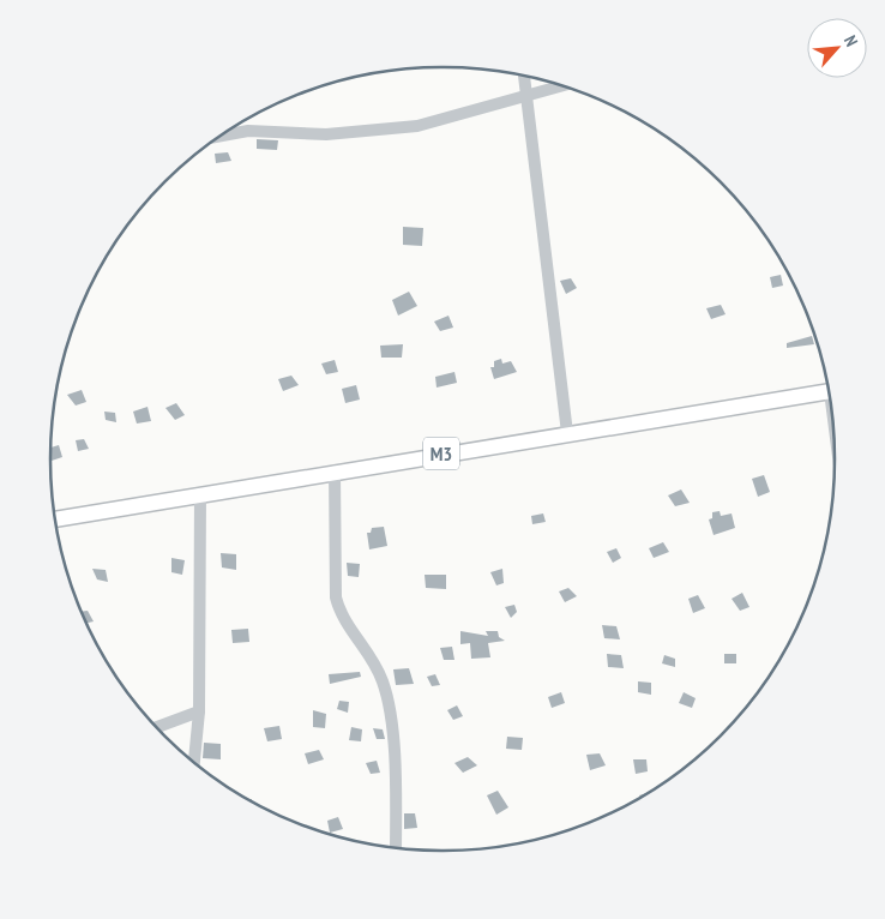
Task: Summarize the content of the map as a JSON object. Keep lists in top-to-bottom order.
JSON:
{
  "streets": {
    "main road": ["M3"]
  },
  "north": "top right"
}
